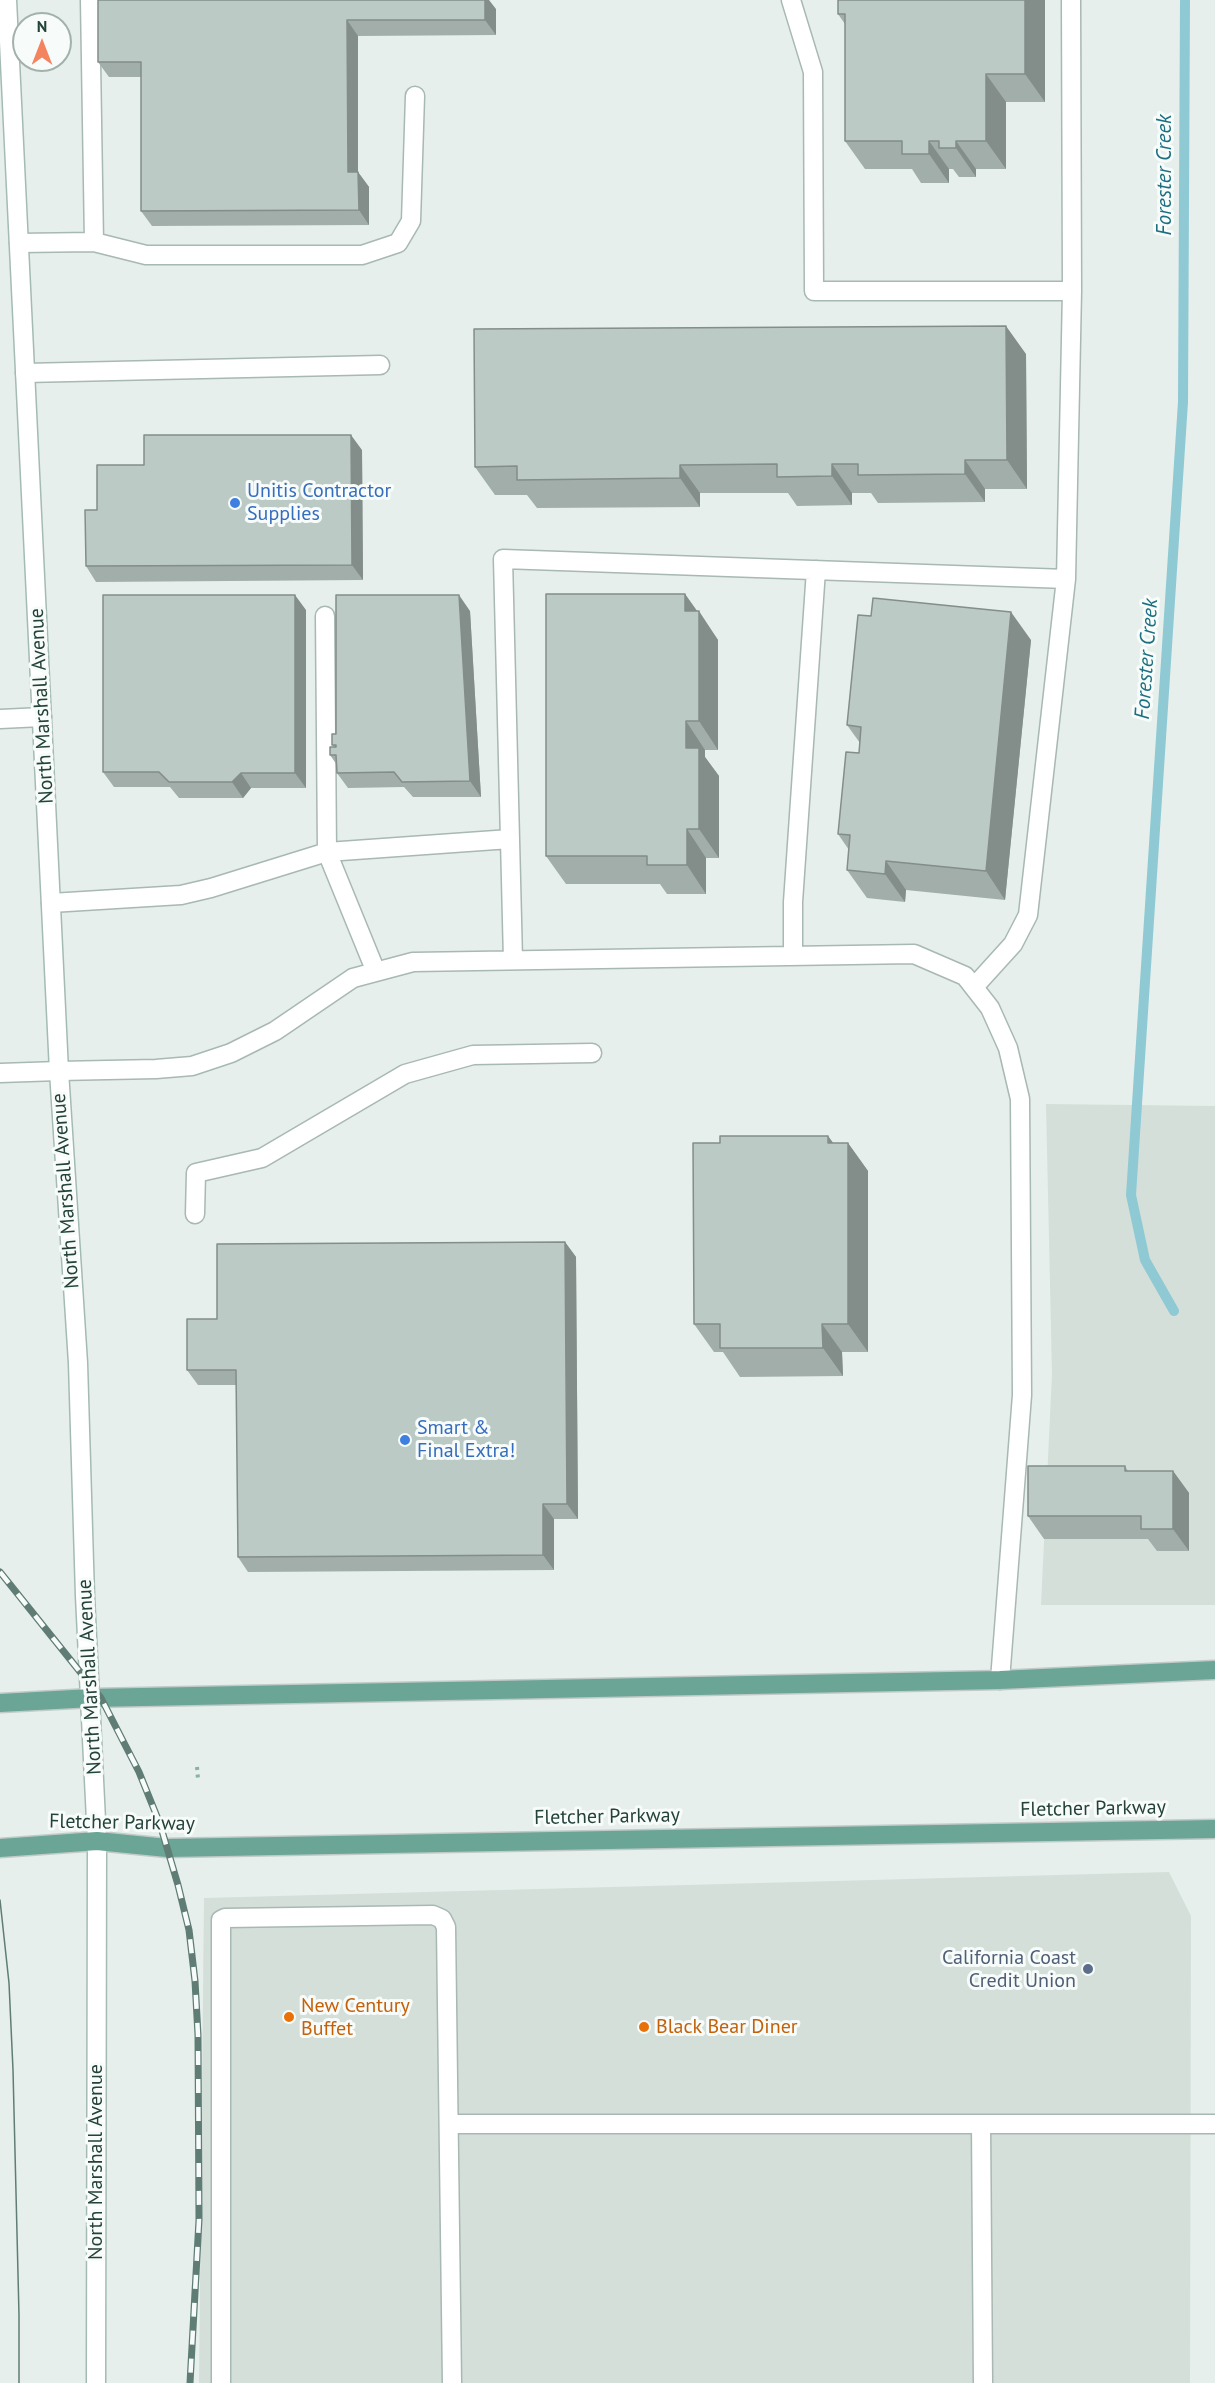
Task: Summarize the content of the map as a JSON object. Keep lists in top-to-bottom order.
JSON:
{
  "streets": {
    "main road": ["North Marshall Avenue", "Fletcher Parkway"]
  },
  "crossings": [
    ["North Marshall Avenue", "Fletcher Parkway"]
  ],
  "water": ["Forester Creek"],
  "places": [
    "Unitis Contractor Supplies",
    "Smart & Final Extra!",
    "California Coast Credit Union",
    "New Century Buffet",
    "Black Bear Diner"
  ],
  "north": "top"
}
